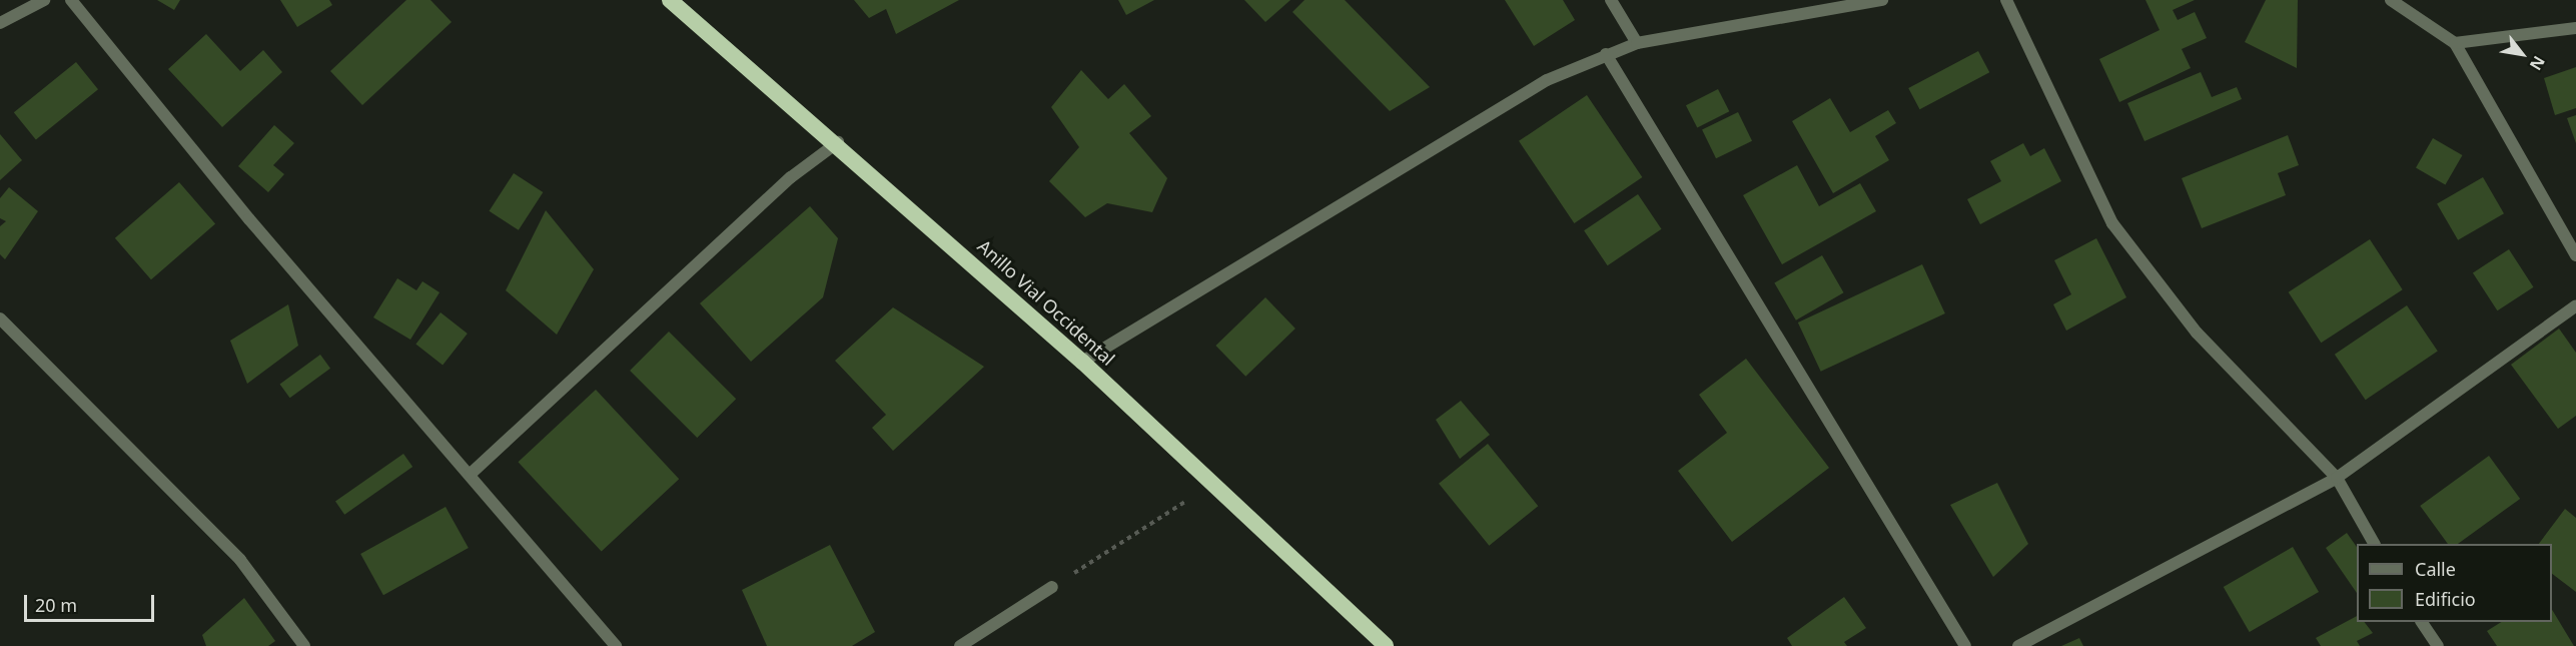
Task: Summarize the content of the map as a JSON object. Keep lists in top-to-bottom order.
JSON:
{
  "streets": {
    "highway": ["Anillo Vial Occidental"]
  },
  "legend": ["Calle", "Edificio"],
  "scale_bar": "20 m",
  "north": "bottom right"
}
